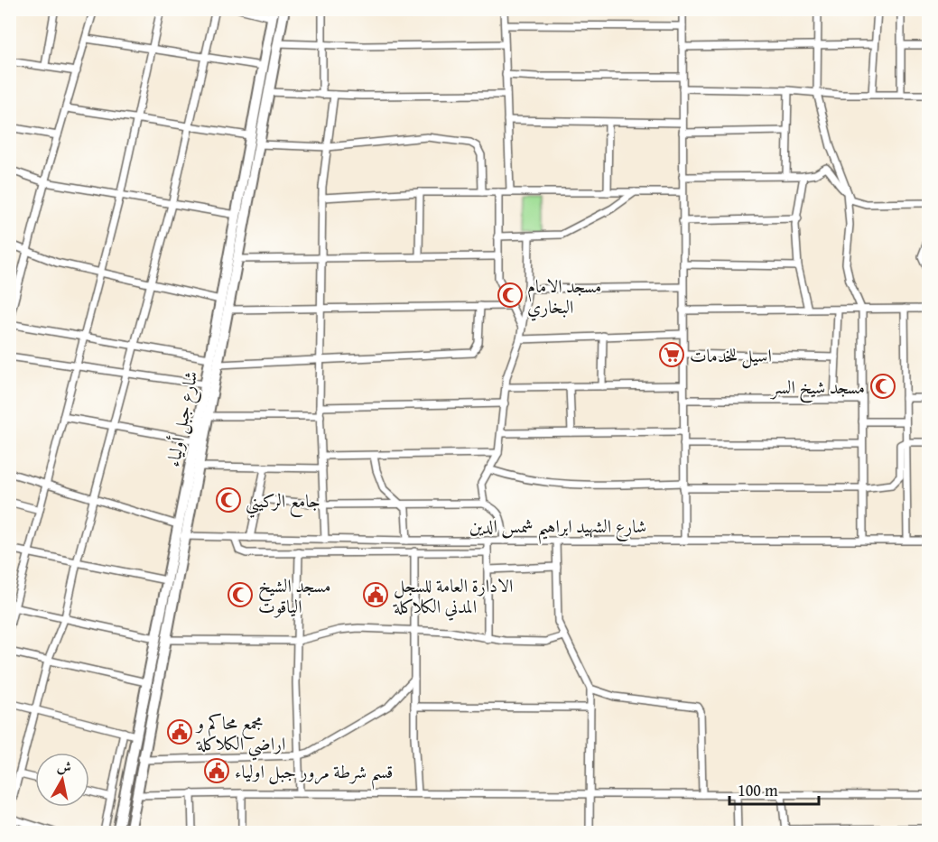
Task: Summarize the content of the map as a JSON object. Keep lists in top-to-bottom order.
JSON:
{
  "streets": {
    "main road": ["شارع جبل أولياء"],
    "street": ["شارع الشهيد ابراهيم شمس الدين"]
  },
  "crossings": [
    ["شارع جبل أولياء", "شارع الشهيد ابراهيم شمس الدين"]
  ],
  "places": {
    "mosque": [
      "مسجد الامام البخاري",
      "مسجد شيخ السر",
      "جامع الركيني",
      "مسجد الشيخ الياقوت"
    ],
    "supermarket": ["اسيل للخدمات"],
    "public building": ["الادارة العامة للسجل المدني الكلاكلة", "مجمع محاكم و اراضي الكلاكلة", "قسم شرطة مرور جبل اولياء"]
  },
  "scale_bar": "100 m",
  "north": "top"
}
